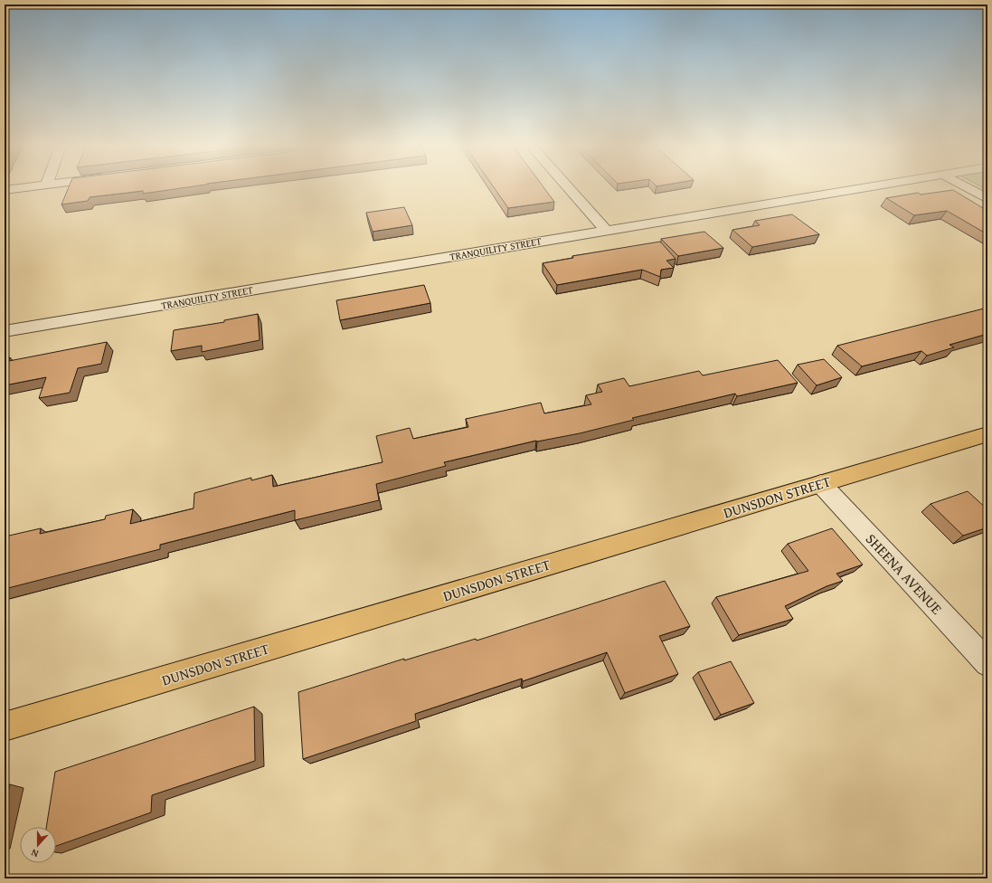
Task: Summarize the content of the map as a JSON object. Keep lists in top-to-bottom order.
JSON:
{
  "streets": {
    "main road": ["DUNSDON STREET"],
    "street": ["TRANQUILITY STREET", "SHEENA AVENUE"]
  },
  "crossings": [
    ["DUNSDON STREET", "SHEENA AVENUE"]
  ],
  "north": "bottom"
}
